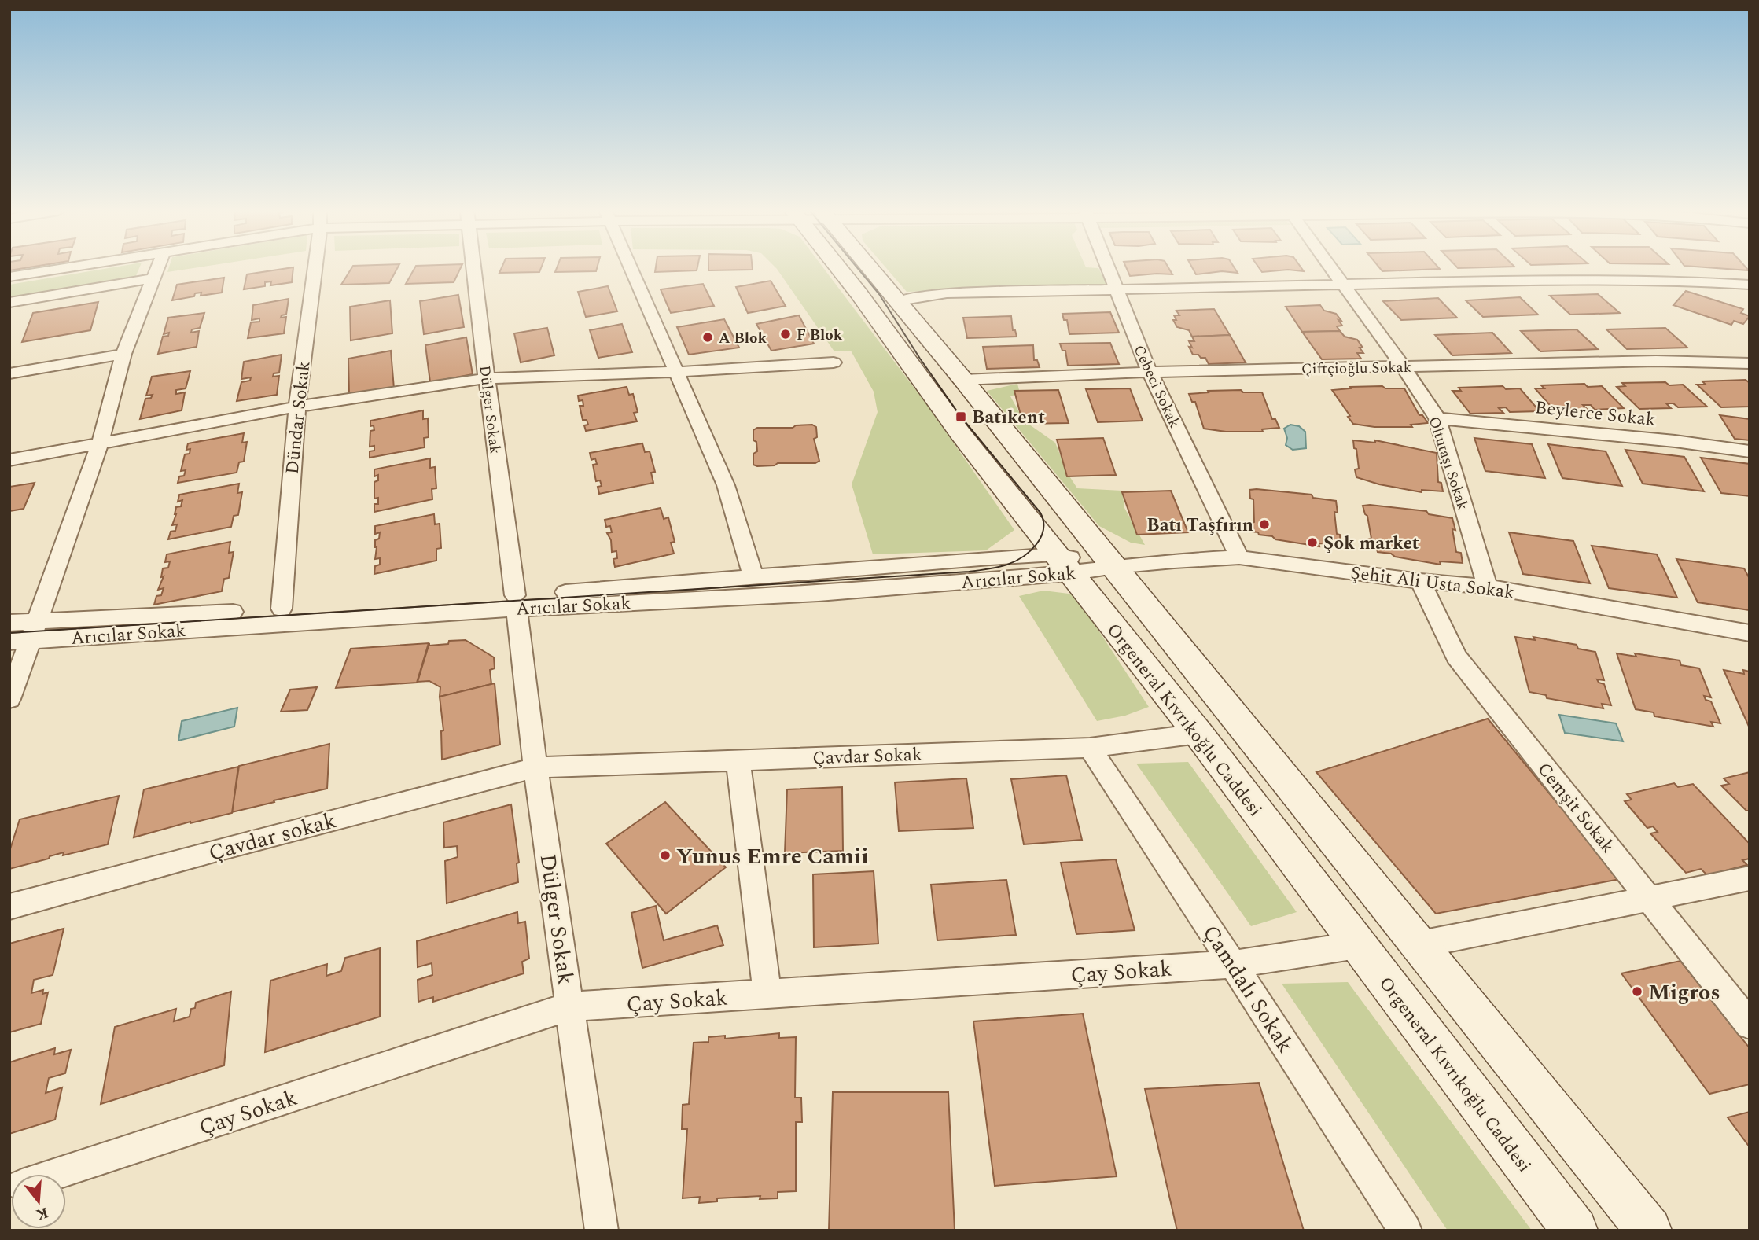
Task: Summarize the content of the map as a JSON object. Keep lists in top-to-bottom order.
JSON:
{
  "streets": {
    "main road": ["Orgeneral Kıvrıkoğlu Caddesi"],
    "street": [
      "Çiftçioğlu Sokak",
      "Cebeci Sokak",
      "Dülger Sokak",
      "Beylerce Sokak",
      "Dündar Sokak",
      "Oltutaşı Sokak",
      "Arıcılar Sokak",
      "Şehit Ali Usta Sokak",
      "Çavdar Sokak",
      "Cemşit Sokak",
      "Çavdar sokak",
      "Çay Sokak",
      "Çamdalı Sokak"
    ]
  },
  "crossings": [
    ["Çiftçioğlu Sokak", "Cebeci Sokak"],
    ["Çiftçioğlu Sokak", "Oltutaşı Sokak"],
    ["Cebeci Sokak", "Şehit Ali Usta Sokak"],
    ["Dülger Sokak", "Arıcılar Sokak"],
    ["Dülger Sokak", "Çavdar Sokak"],
    ["Dülger Sokak", "Çavdar sokak"],
    ["Dülger Sokak", "Çay Sokak"],
    ["Beylerce Sokak", "Oltutaşı Sokak"],
    ["Oltutaşı Sokak", "Şehit Ali Usta Sokak"],
    ["Arıcılar Sokak", "Şehit Ali Usta Sokak"],
    ["Arıcılar Sokak", "Orgeneral Kıvrıkoğlu Caddesi"],
    ["Şehit Ali Usta Sokak", "Cemşit Sokak"],
    ["Orgeneral Kıvrıkoğlu Caddesi", "Çavdar Sokak"],
    ["Orgeneral Kıvrıkoğlu Caddesi", "Çay Sokak"],
    ["Çavdar Sokak", "Çavdar sokak"],
    ["Çavdar Sokak", "Çamdalı Sokak"],
    ["Çay Sokak", "Çamdalı Sokak"]
  ],
  "places": {
    "other": [
      "F Blok",
      "A Blok",
      "Batı Taşfırın",
      "Şok market",
      "Yunus Emre Camii",
      "Migros"
    ],
    "transit": ["Batıkent"]
  },
  "north": "bottom"
}
